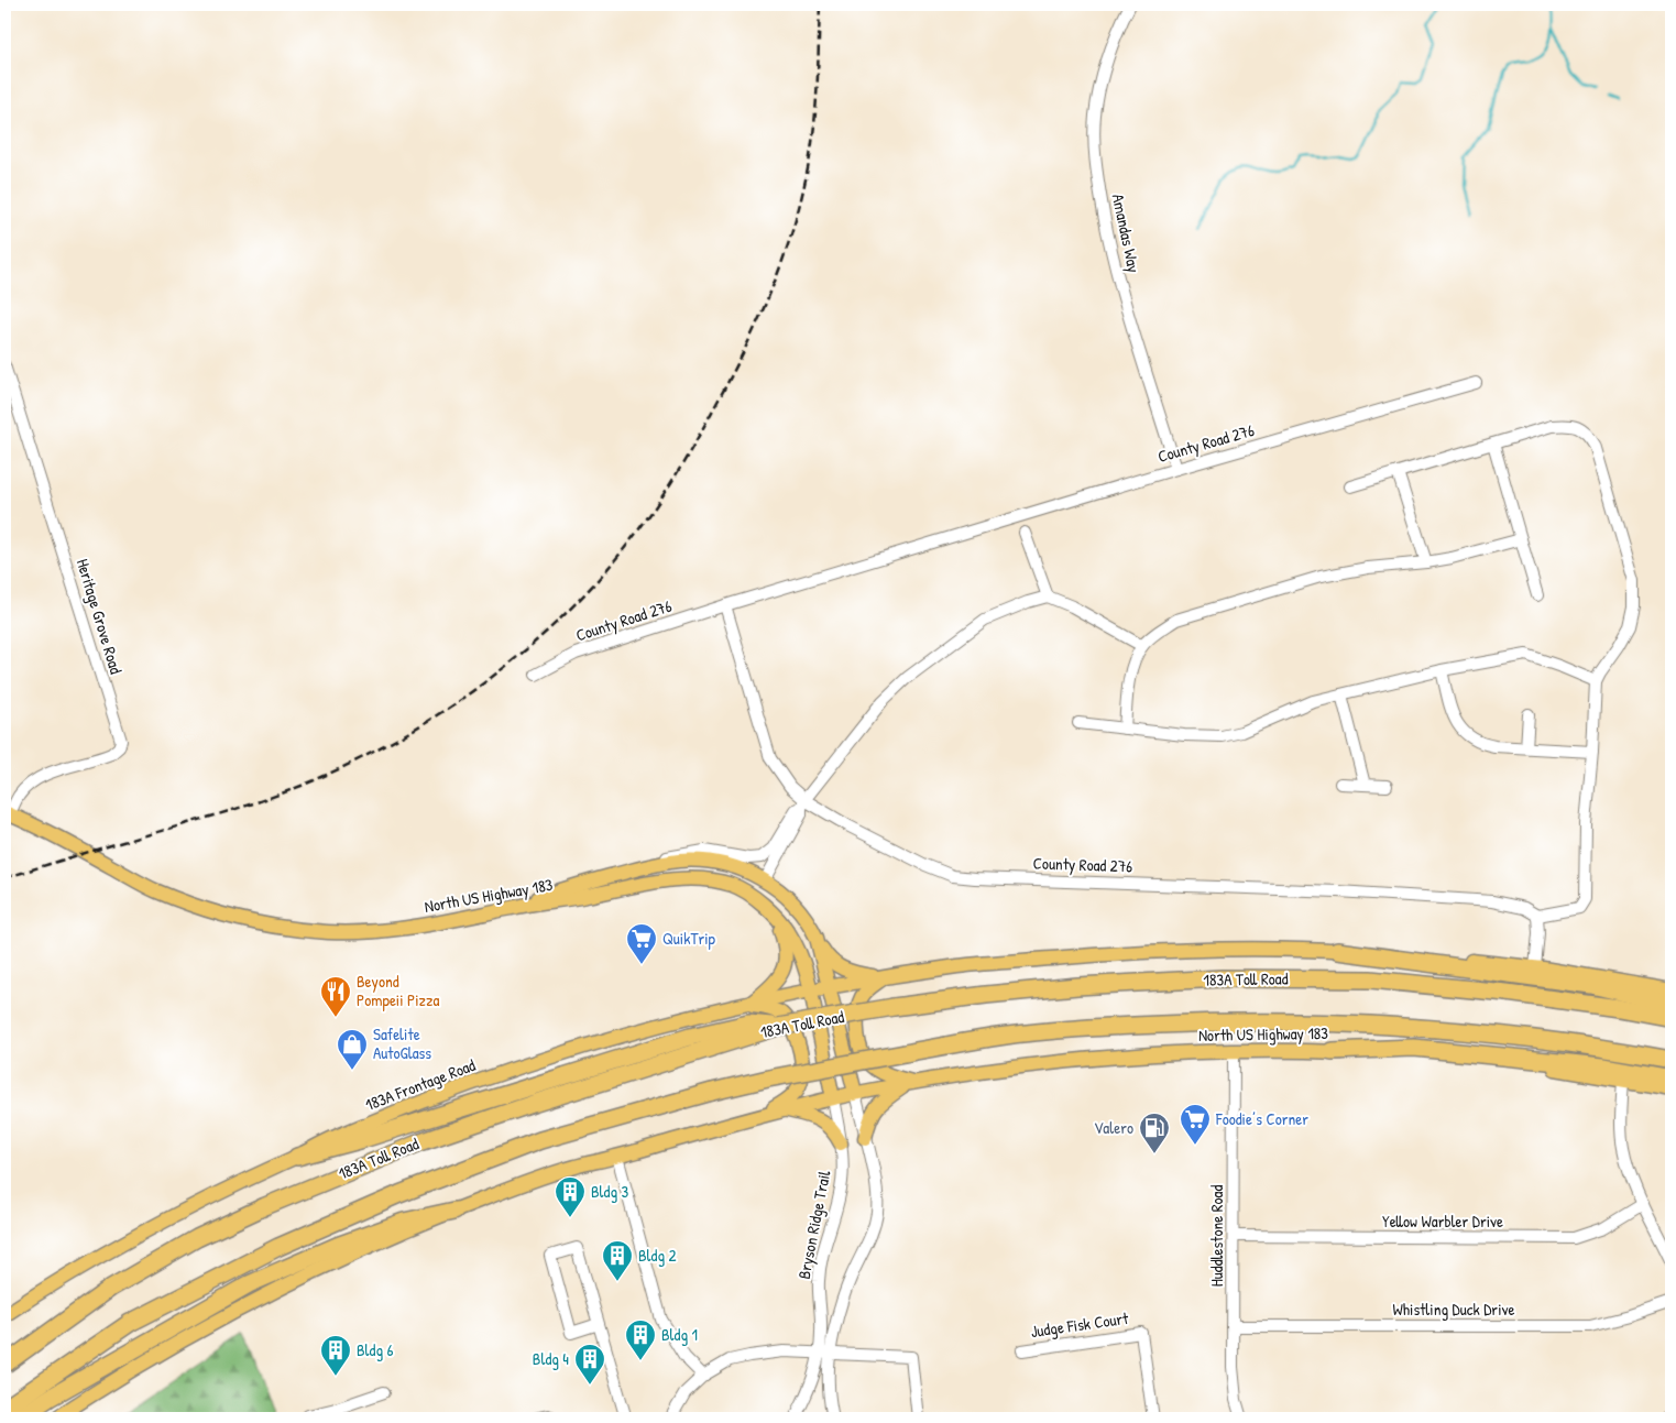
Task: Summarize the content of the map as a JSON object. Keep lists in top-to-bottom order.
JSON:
{
  "streets": {
    "highway": ["183A Toll Road"],
    "main road": ["North US Highway 183", "183A Frontage Road"],
    "street": [
      "Amandas Way",
      "County Road 276",
      "Heritage Grove Road",
      "Yellow Warbler Drive",
      "Bryson Ridge Trail",
      "Huddlestone Road",
      "Whistling Duck Drive",
      "Judge Fisk Court"
    ]
  },
  "crossings": [
    ["Amandas Way", "County Road 276"],
    ["Heritage Grove Road", "North US Highway 183"],
    ["North US Highway 183", "183A Frontage Road"],
    ["North US Highway 183", "Bryson Ridge Trail"],
    ["North US Highway 183", "Huddlestone Road"],
    ["Yellow Warbler Drive", "Huddlestone Road"],
    ["Huddlestone Road", "Whistling Duck Drive"]
  ],
  "places": {
    "supermarket": ["QuikTrip", "Foodie’s Corner"],
    "restaurant": ["Beyond Pompeii Pizza"],
    "shop": ["Safelite AutoGlass"],
    "fuel station": ["Valero"],
    "building": [
      "Bldg 3",
      "Bldg 2",
      "Bldg 1",
      "Bldg 6",
      "Bldg 4"
    ]
  }
}
